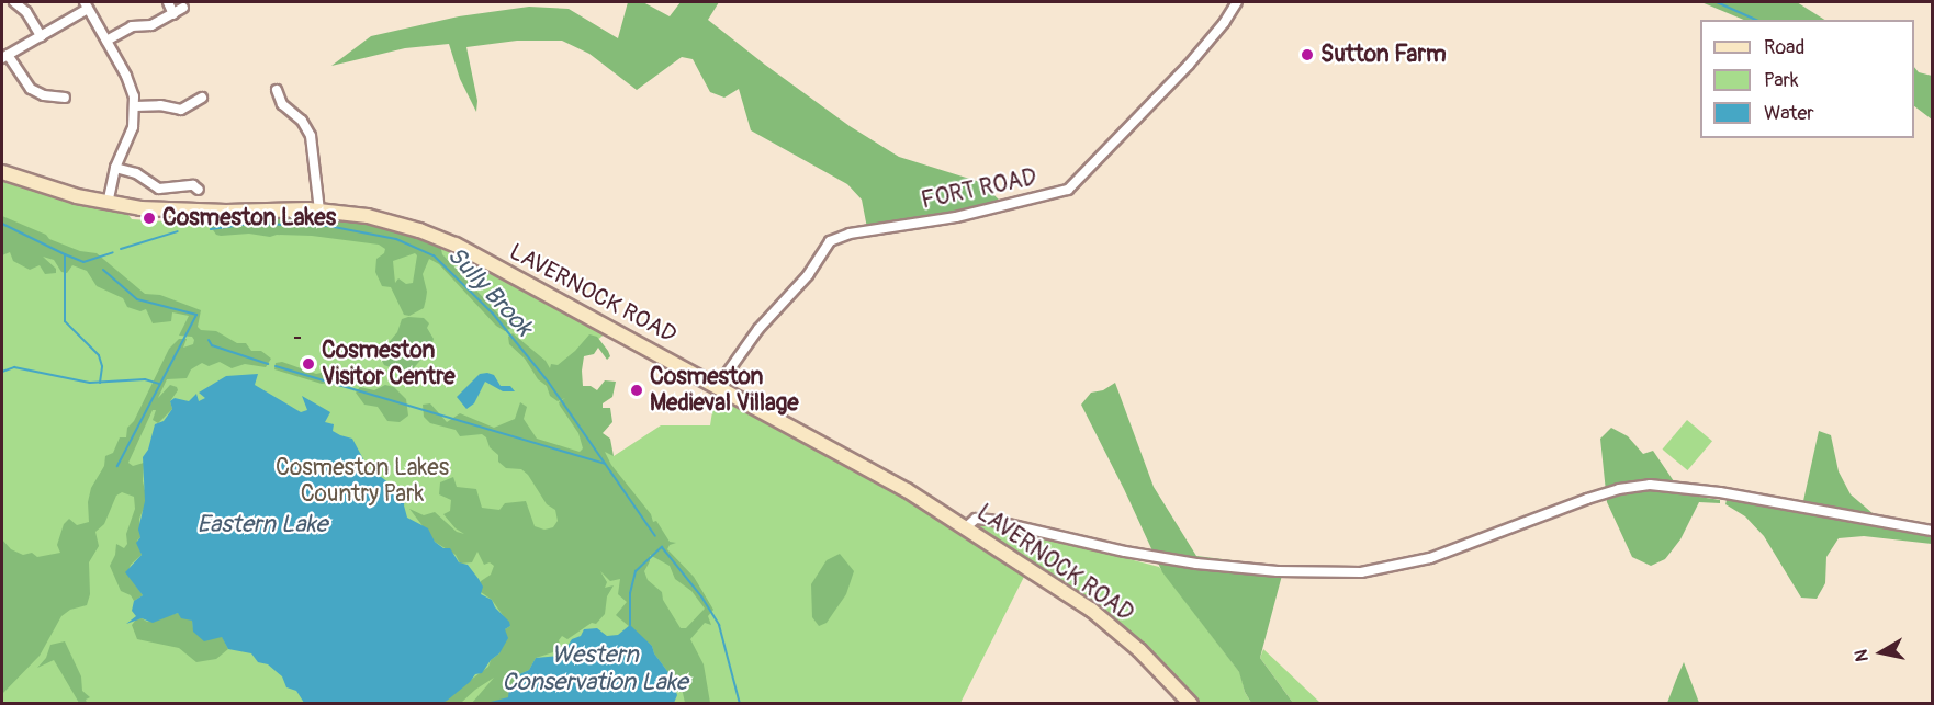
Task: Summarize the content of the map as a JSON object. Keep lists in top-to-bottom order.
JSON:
{
  "streets": {
    "main road": ["LAVERNOCK ROAD"],
    "street": ["FORT ROAD"]
  },
  "crossings": [
    ["FORT ROAD", "LAVERNOCK ROAD"]
  ],
  "water": ["Sully Brook", "Eastern Lake", "Western Conservation Lake"],
  "parks": ["Cosmeston Lakes Country Park"],
  "places": [
    "Sutton Farm",
    "Cosmeston Lakes",
    "Cosmeston Visitor Centre",
    "Cosmeston Medieval Village"
  ],
  "legend": ["Road", "Park", "Water"],
  "north": "left"
}
